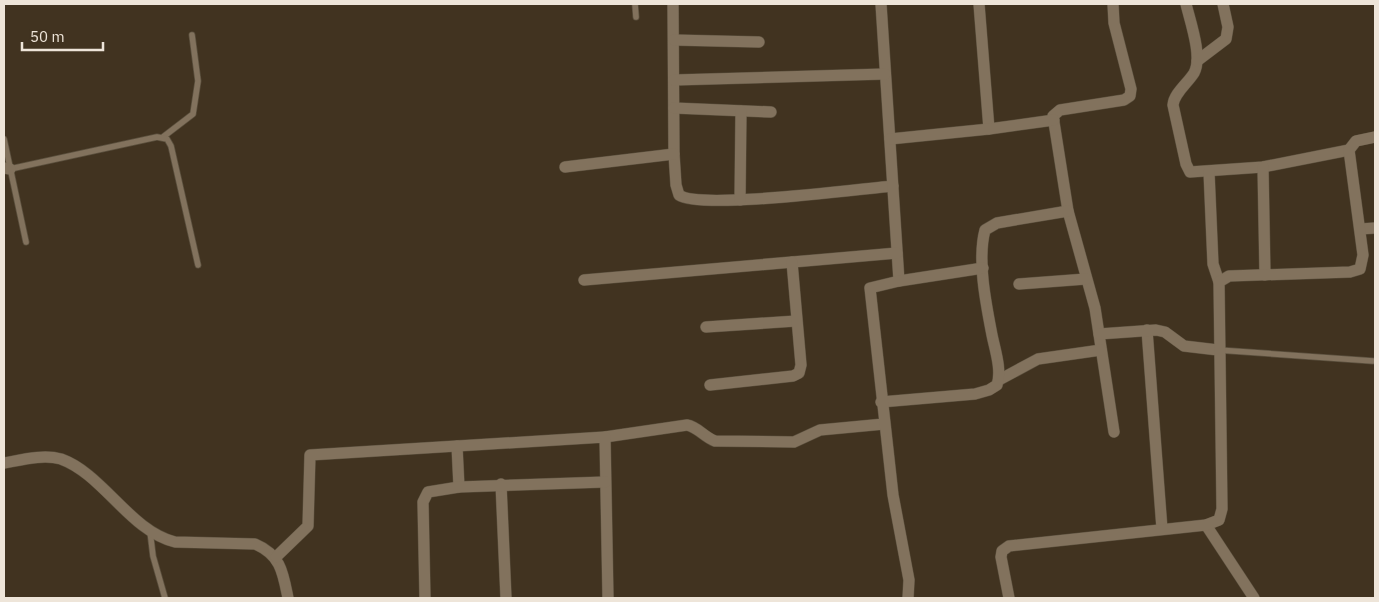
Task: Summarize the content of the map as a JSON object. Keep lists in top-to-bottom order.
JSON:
{
  "scale_bar": "50 m"
}
